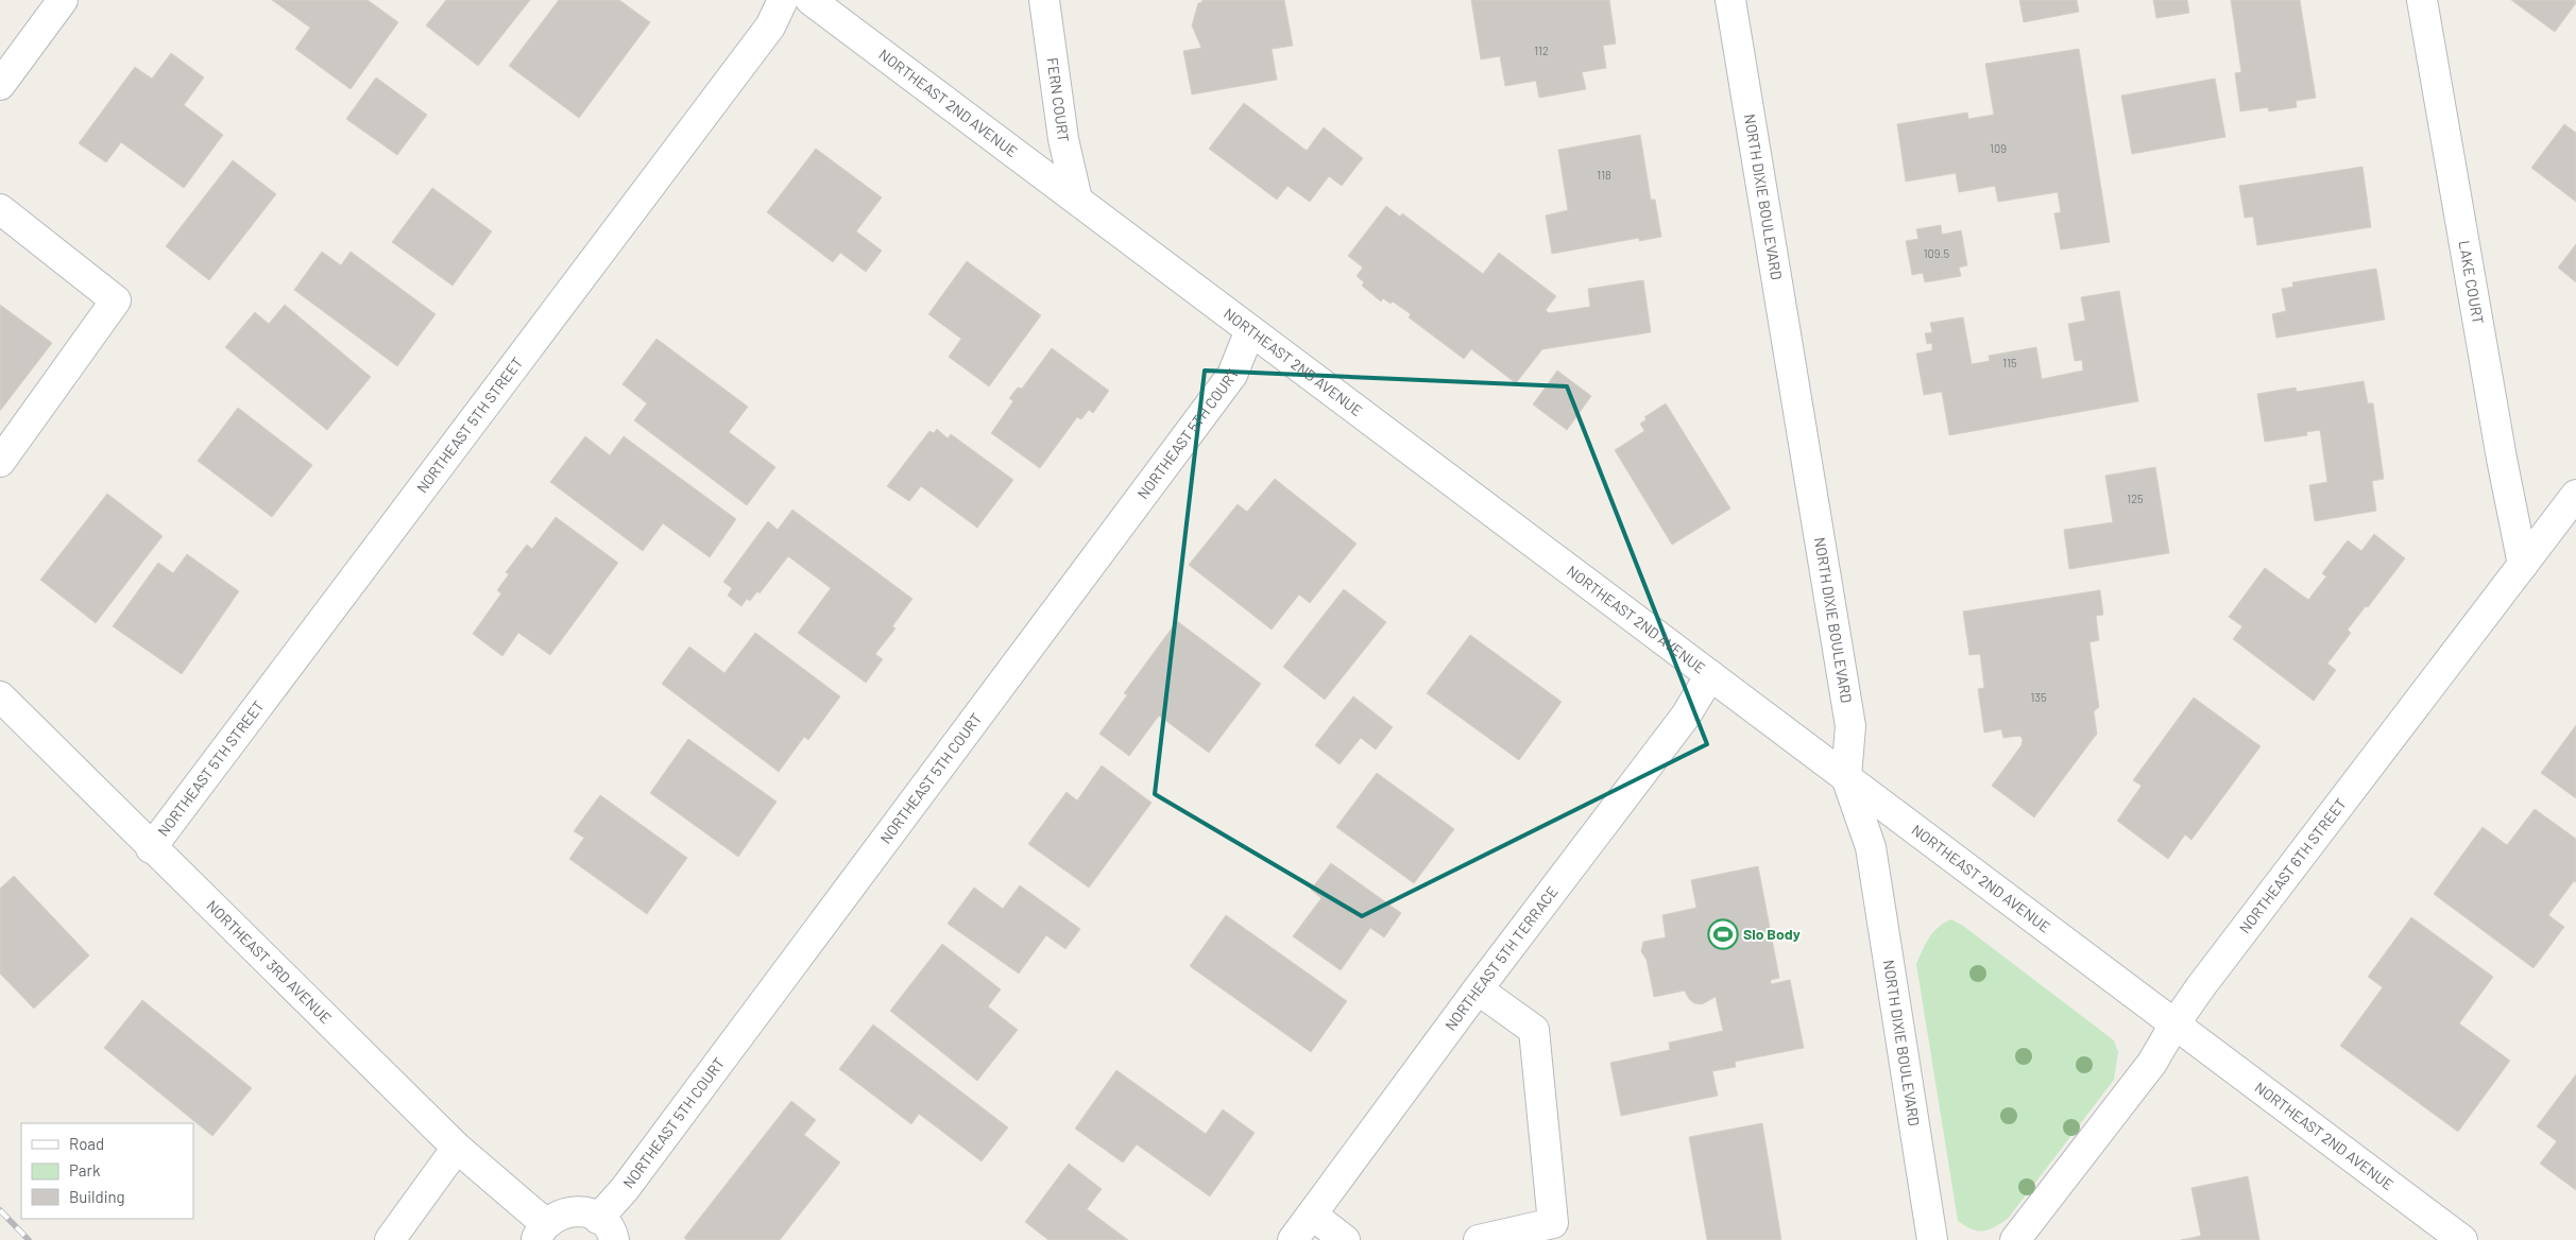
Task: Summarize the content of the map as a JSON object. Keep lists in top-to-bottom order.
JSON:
{
  "streets": {
    "street": [
      "FERN COURT",
      "NORTHEAST 2ND AVENUE",
      "NORTH DIXIE BOULEVARD",
      "LAKE COURT",
      "NORTHEAST 5TH STREET",
      "NORTHEAST 5TH COURT",
      "NORTHEAST 6TH STREET",
      "NORTHEAST 5TH TERRACE",
      "NORTHEAST 3RD AVENUE"
    ]
  },
  "crossings": [
    ["FERN COURT", "NORTHEAST 2ND AVENUE"],
    ["NORTHEAST 2ND AVENUE", "NORTH DIXIE BOULEVARD"],
    ["NORTHEAST 2ND AVENUE", "NORTHEAST 5TH COURT"],
    ["NORTHEAST 2ND AVENUE", "NORTHEAST 6TH STREET"],
    ["NORTHEAST 2ND AVENUE", "NORTHEAST 5TH TERRACE"],
    ["LAKE COURT", "NORTHEAST 6TH STREET"],
    ["NORTHEAST 5TH STREET", "NORTHEAST 3RD AVENUE"],
    ["NORTHEAST 5TH COURT", "NORTHEAST 3RD AVENUE"]
  ],
  "places": {
    "sports": ["Slo Body"]
  },
  "house_numbers": [
    "112",
    "109",
    "118",
    "109.5",
    "115",
    "125",
    "135"
  ],
  "legend": ["Road", "Park", "Building"]
}
